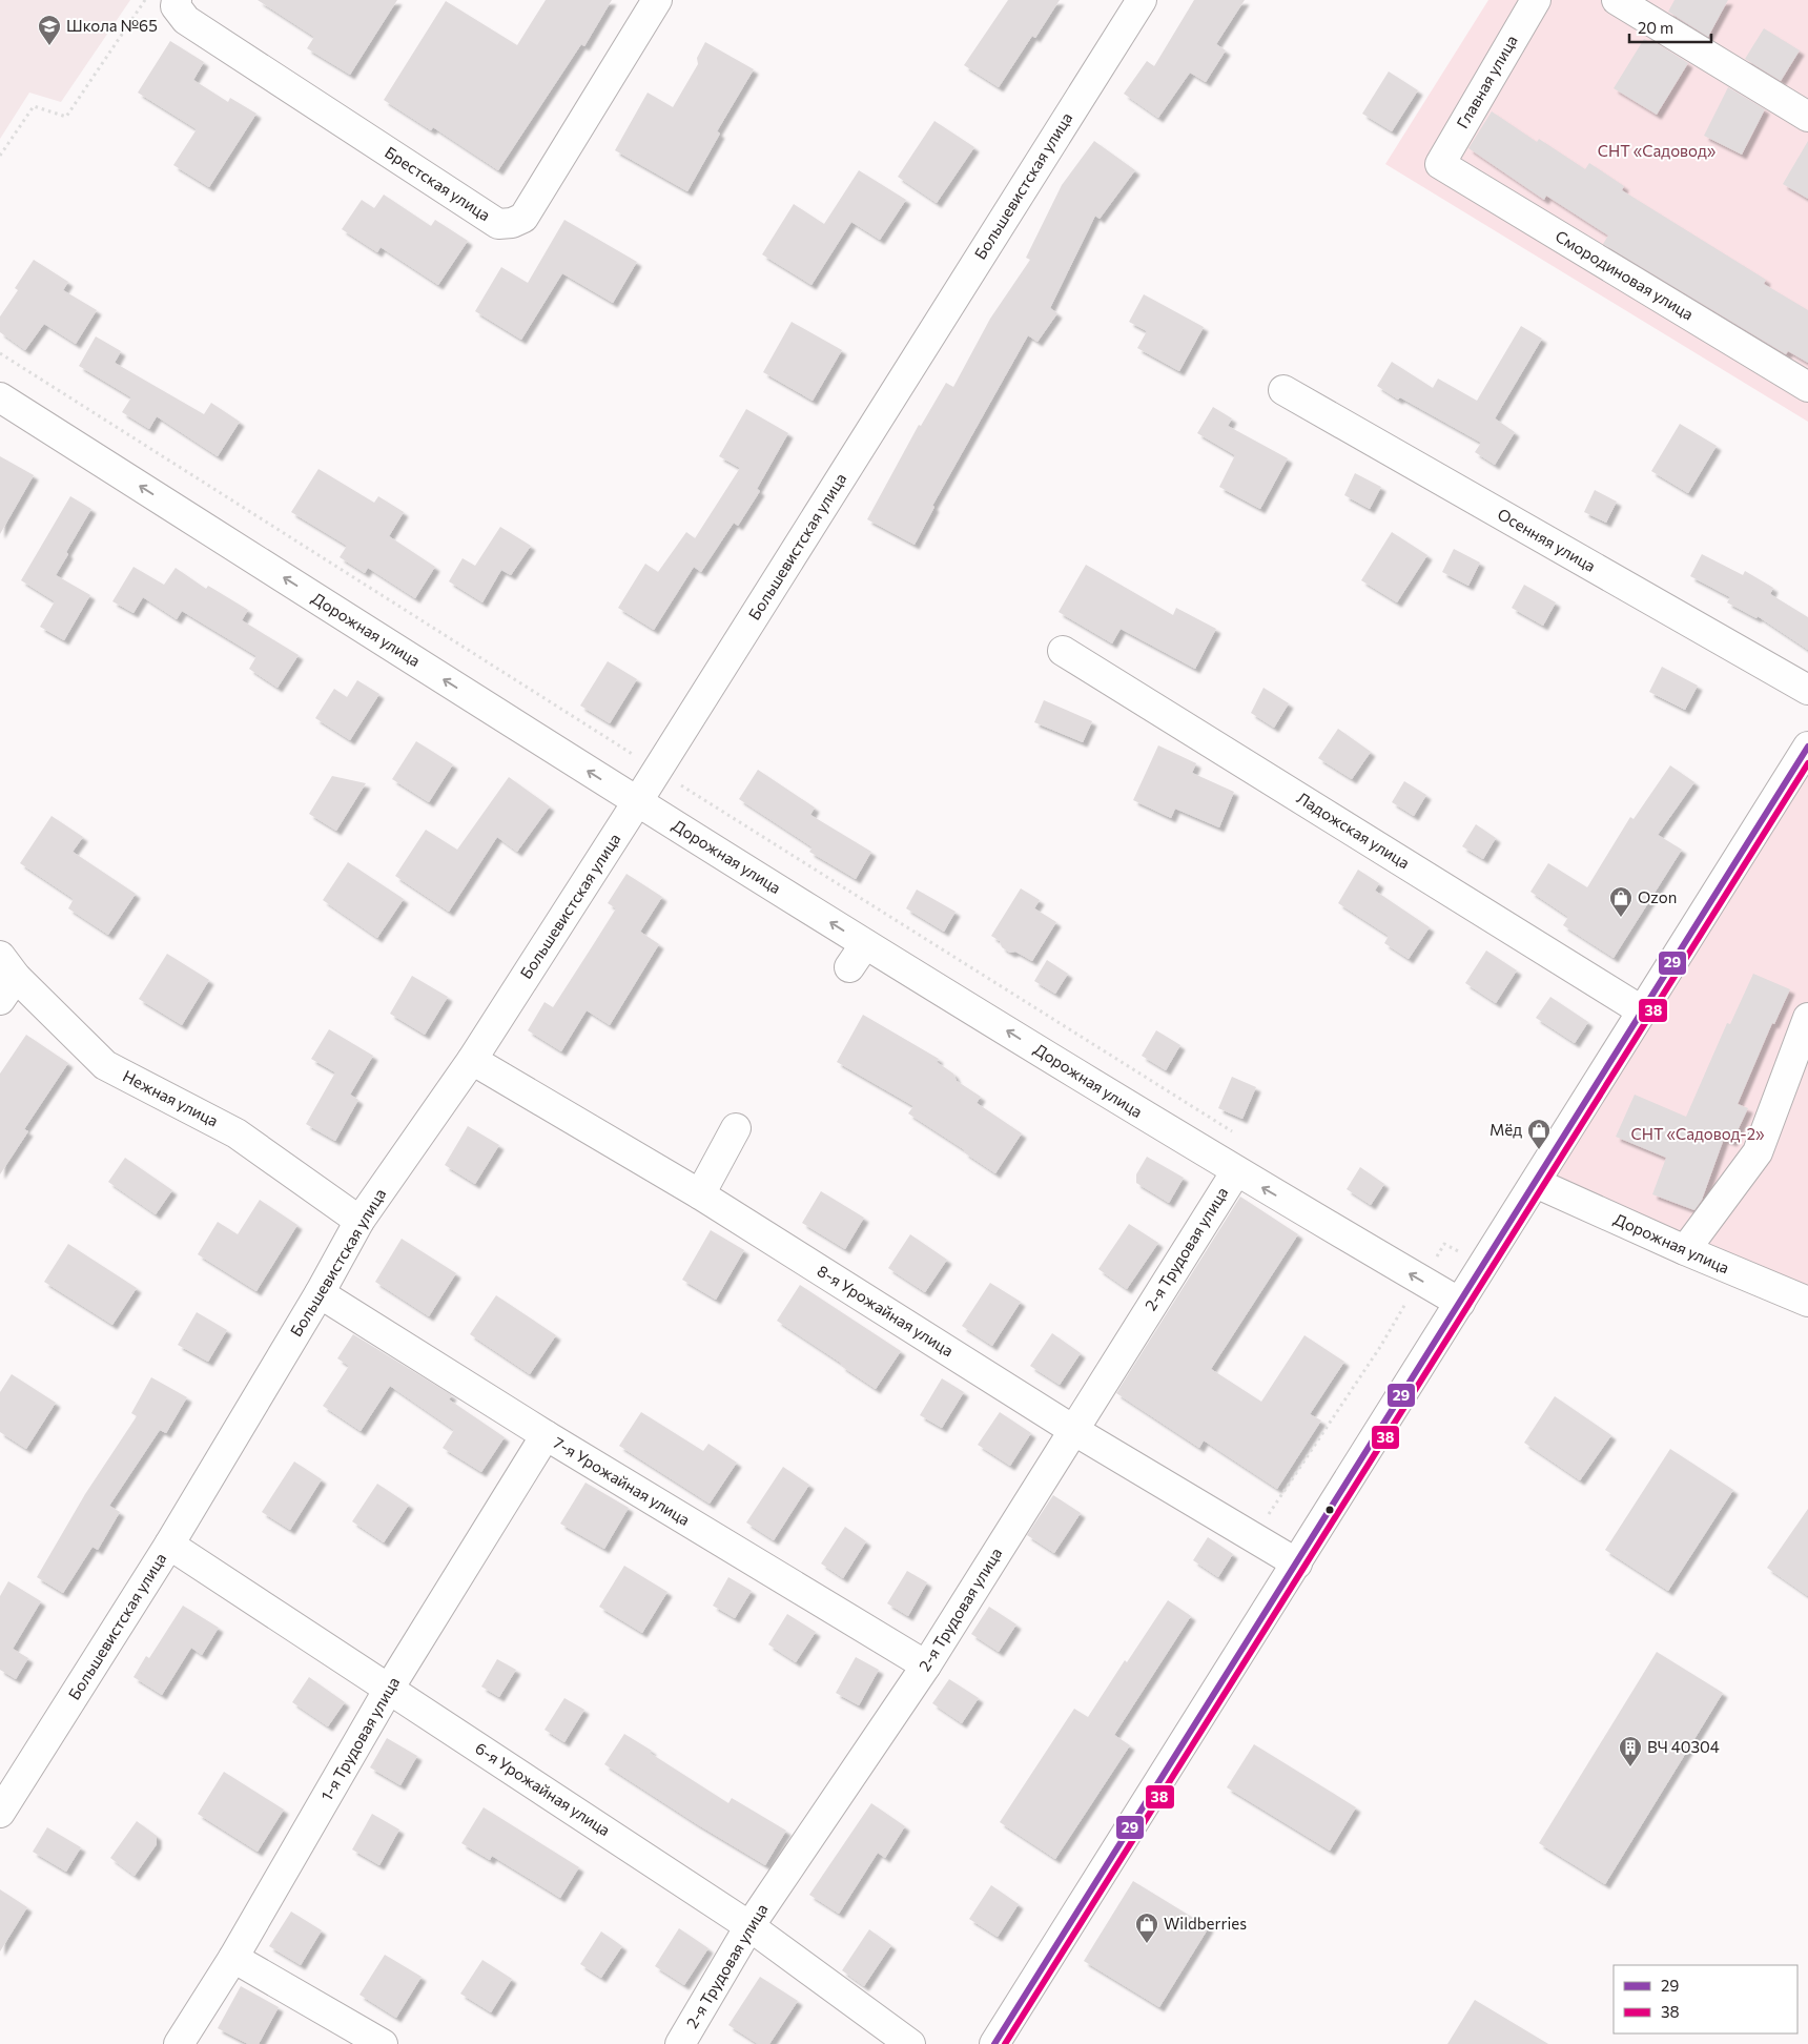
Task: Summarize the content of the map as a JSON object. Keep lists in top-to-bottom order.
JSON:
{
  "streets": {
    "street": [
      "Главная улица",
      "Брестская улица",
      "Большевистская улица",
      "Смородиновая улица",
      "Осенняя улица",
      "Дорожная улица",
      "Ладожская улица",
      "Нежная улица",
      "2-я Трудовая улица",
      "8-я Урожайная улица",
      "7-я Урожайная улица",
      "1-я Трудовая улица",
      "6-я Урожайная улица"
    ]
  },
  "crossings": [
    ["Главная улица", "Смородиновая улица"],
    ["Большевистская улица", "Дорожная улица"],
    ["Большевистская улица", "Нежная улица"],
    ["Большевистская улица", "8-я Урожайная улица"],
    ["Большевистская улица", "7-я Урожайная улица"],
    ["Большевистская улица", "6-я Урожайная улица"],
    ["Дорожная улица", "2-я Трудовая улица"],
    ["2-я Трудовая улица", "8-я Урожайная улица"],
    ["2-я Трудовая улица", "7-я Урожайная улица"],
    ["2-я Трудовая улица", "6-я Урожайная улица"],
    ["7-я Урожайная улица", "1-я Трудовая улица"],
    ["1-я Трудовая улица", "6-я Урожайная улица"]
  ],
  "one_way": ["Дорожная улица"],
  "parks": ["СНТ «Садовод»", "СНТ «Садовод-2»"],
  "places": {
    "school or university": ["Школа №65"],
    "shop": ["Ozon", "Мёд", "Wildberries"],
    "building": ["ВЧ 40304"]
  },
  "lines": ["transit line 29", "transit line 38"],
  "legend": ["29", "38"],
  "scale_bar": "20 m"
}
